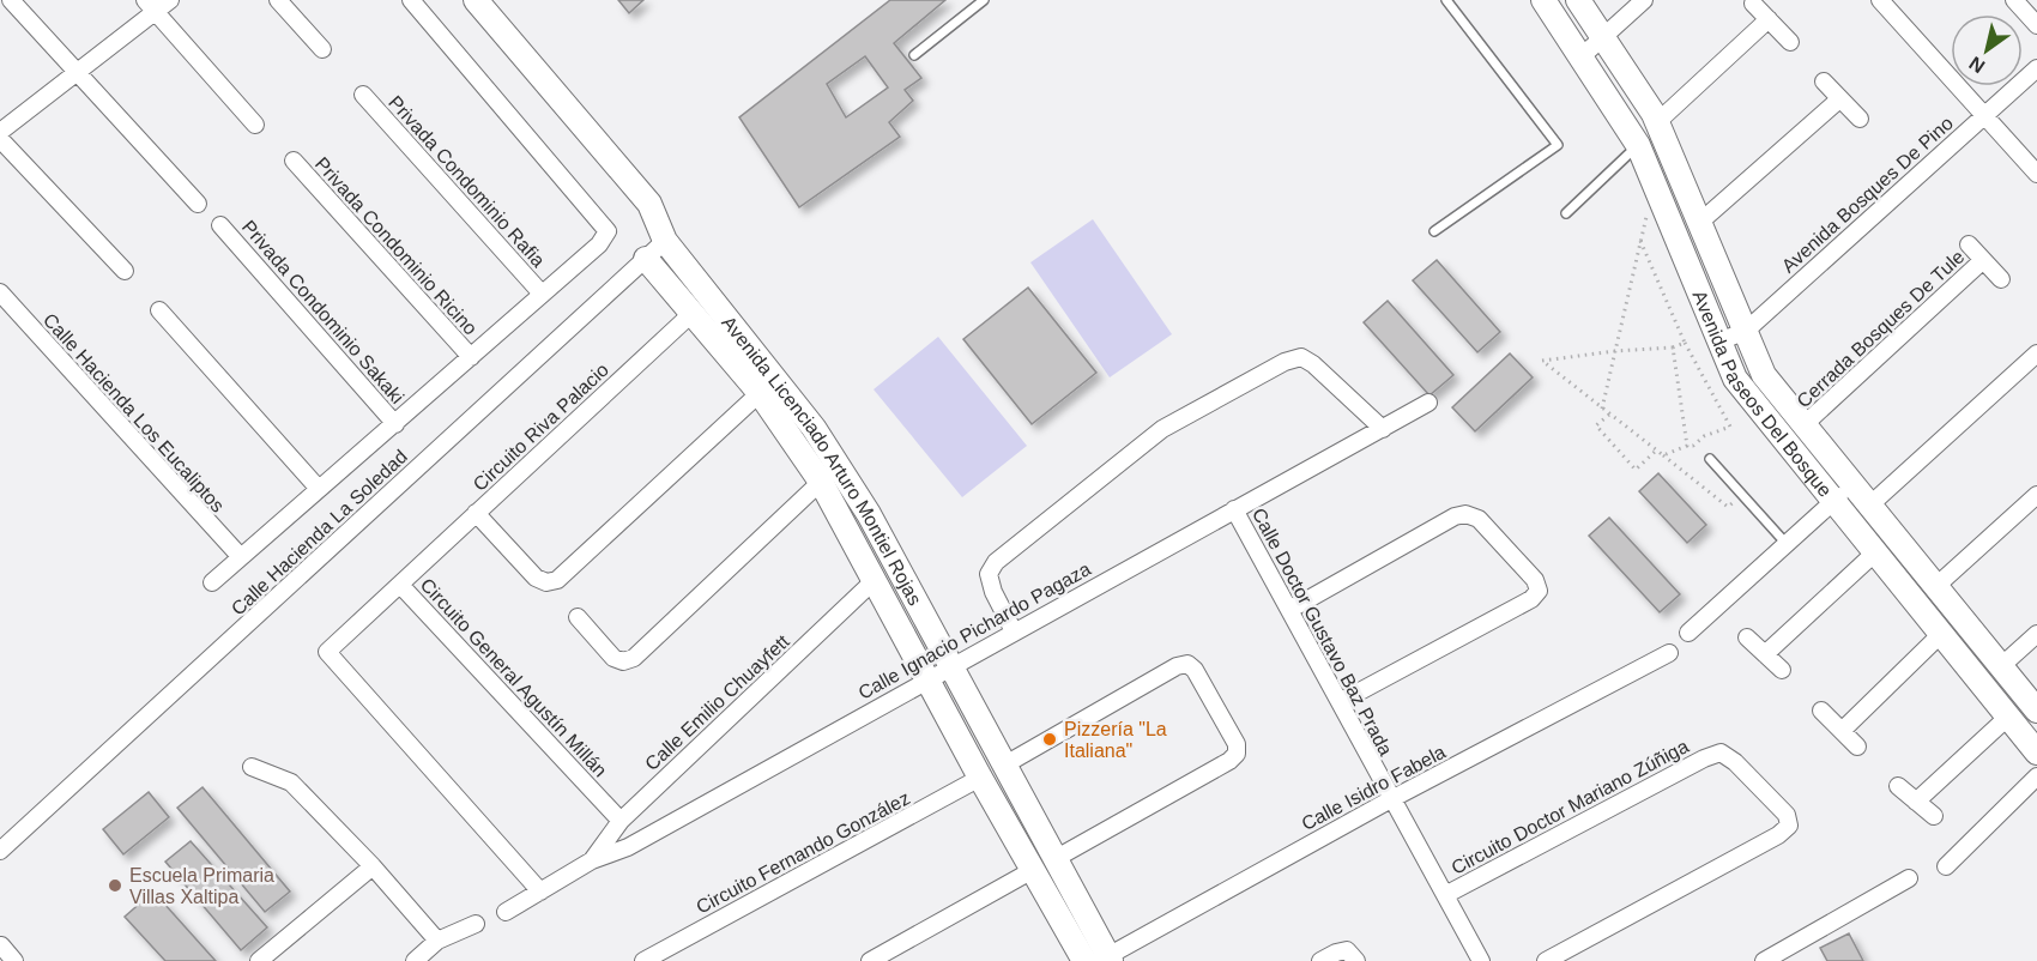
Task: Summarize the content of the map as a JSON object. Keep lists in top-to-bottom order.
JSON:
{
  "streets": {
    "main road": ["Avenida Paseos Del Bosque", "Avenida Licenciado Arturo Montiel Rojas"],
    "street": [
      "Privada Condominio Rafia",
      "Avenida Bosques De Pino",
      "Privada Condominio Ricino",
      "Privada Condominio Sakaki",
      "Cerrada Bosques De Tule",
      "Calle Hacienda Los Eucaliptos",
      "Circuito Riva Palacio",
      "Calle Hacienda La Soledad",
      "Calle Ignacio Pichardo Pagaza",
      "Calle Doctor Gustavo Baz Prada",
      "Circuito General Agustín Millán",
      "Calle Emilio Chuayfett",
      "Calle Isidro Fabela",
      "Circuito Doctor Mariano Zúñiga",
      "Circuito Fernando González"
    ]
  },
  "crossings": [
    ["Avenida Bosques De Pino", "Avenida Paseos Del Bosque"],
    ["Cerrada Bosques De Tule", "Avenida Paseos Del Bosque"],
    ["Circuito Riva Palacio", "Avenida Licenciado Arturo Montiel Rojas"],
    ["Avenida Licenciado Arturo Montiel Rojas", "Calle Hacienda La Soledad"],
    ["Avenida Licenciado Arturo Montiel Rojas", "Calle Ignacio Pichardo Pagaza"],
    ["Avenida Licenciado Arturo Montiel Rojas", "Calle Emilio Chuayfett"],
    ["Avenida Licenciado Arturo Montiel Rojas", "Calle Isidro Fabela"],
    ["Avenida Licenciado Arturo Montiel Rojas", "Circuito Fernando González"],
    ["Calle Ignacio Pichardo Pagaza", "Calle Doctor Gustavo Baz Prada"],
    ["Calle Ignacio Pichardo Pagaza", "Circuito General Agustín Millán"],
    ["Calle Ignacio Pichardo Pagaza", "Calle Emilio Chuayfett"],
    ["Calle Doctor Gustavo Baz Prada", "Calle Isidro Fabela"],
    ["Calle Doctor Gustavo Baz Prada", "Circuito Doctor Mariano Zúñiga"],
    ["Circuito General Agustín Millán", "Calle Emilio Chuayfett"]
  ],
  "places": ["Pizzería \"La Italiana\"", "Escuela Primaria Villas Xaltipa"],
  "north": "bottom left"
}
